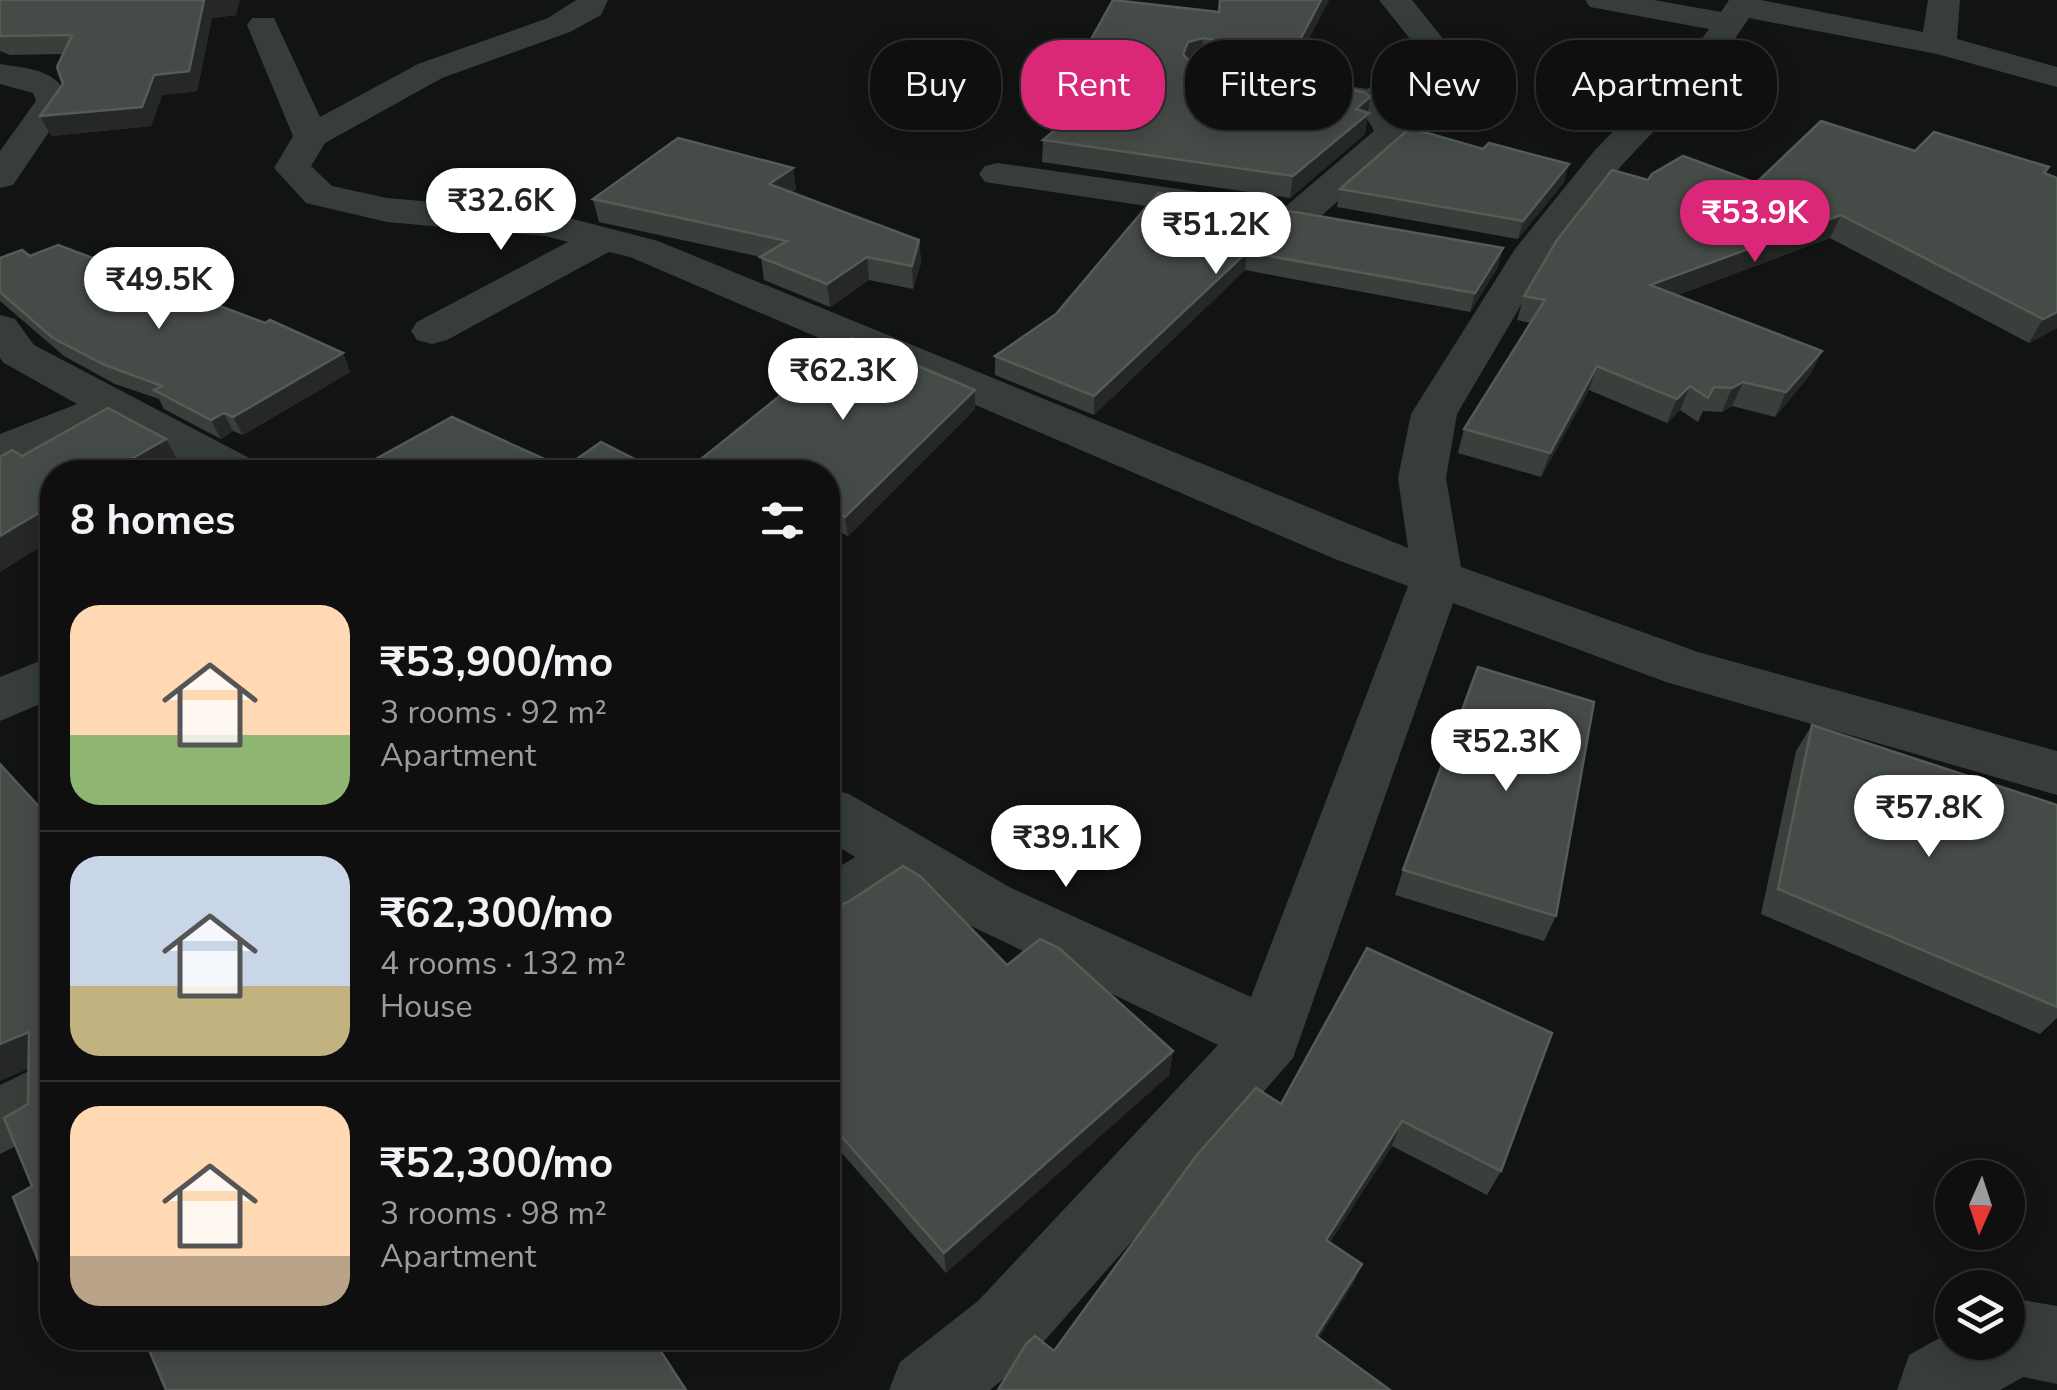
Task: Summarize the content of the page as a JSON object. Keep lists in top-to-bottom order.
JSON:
{
  "north": "bottom",
  "page": {
    "chip": [
      "Buy",
      "Rent",
      "Filters",
      "New",
      "Apartment"
    ],
    "price": [
      "₹32.6K",
      "₹53.9K",
      "₹51.2K",
      "₹49.5K",
      "₹62.3K",
      "₹52.3K",
      "₹57.8K",
      "₹39.1K"
    ],
    "heading": "8 homes",
    "list": [
      {
        "name": "₹53,900/mo",
        "note": "3 rooms · 92 m² · Apartment"
      },
      {
        "name": "₹62,300/mo",
        "note": "4 rooms · 132 m² · House"
      },
      {
        "name": "₹52,300/mo",
        "note": "3 rooms · 98 m² · Apartment"
      }
    ]
  }
}
